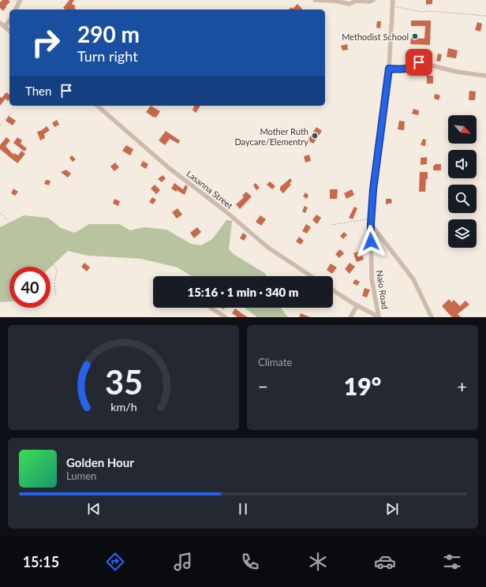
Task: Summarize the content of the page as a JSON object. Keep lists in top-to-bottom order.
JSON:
{
  "streets": {
    "street": ["Lasanna Street", "Naio Road"]
  },
  "places": ["Methodist School", "Mother Ruth Daycare/Elementry"],
  "north": "bottom right",
  "page": {
    "turn": ["290 m", "Turn right"],
    "then": "Then",
    "limit": "40",
    "trip": "15:16 · 1 min · 340 m",
    "tile": "Climate",
    "heat": ["−", "19°", "+"],
    "song": ["Golden Hour", "Lumen"],
    "tabs": "15:15",
    "gauge": ["35", "km/h"]
  }
}
